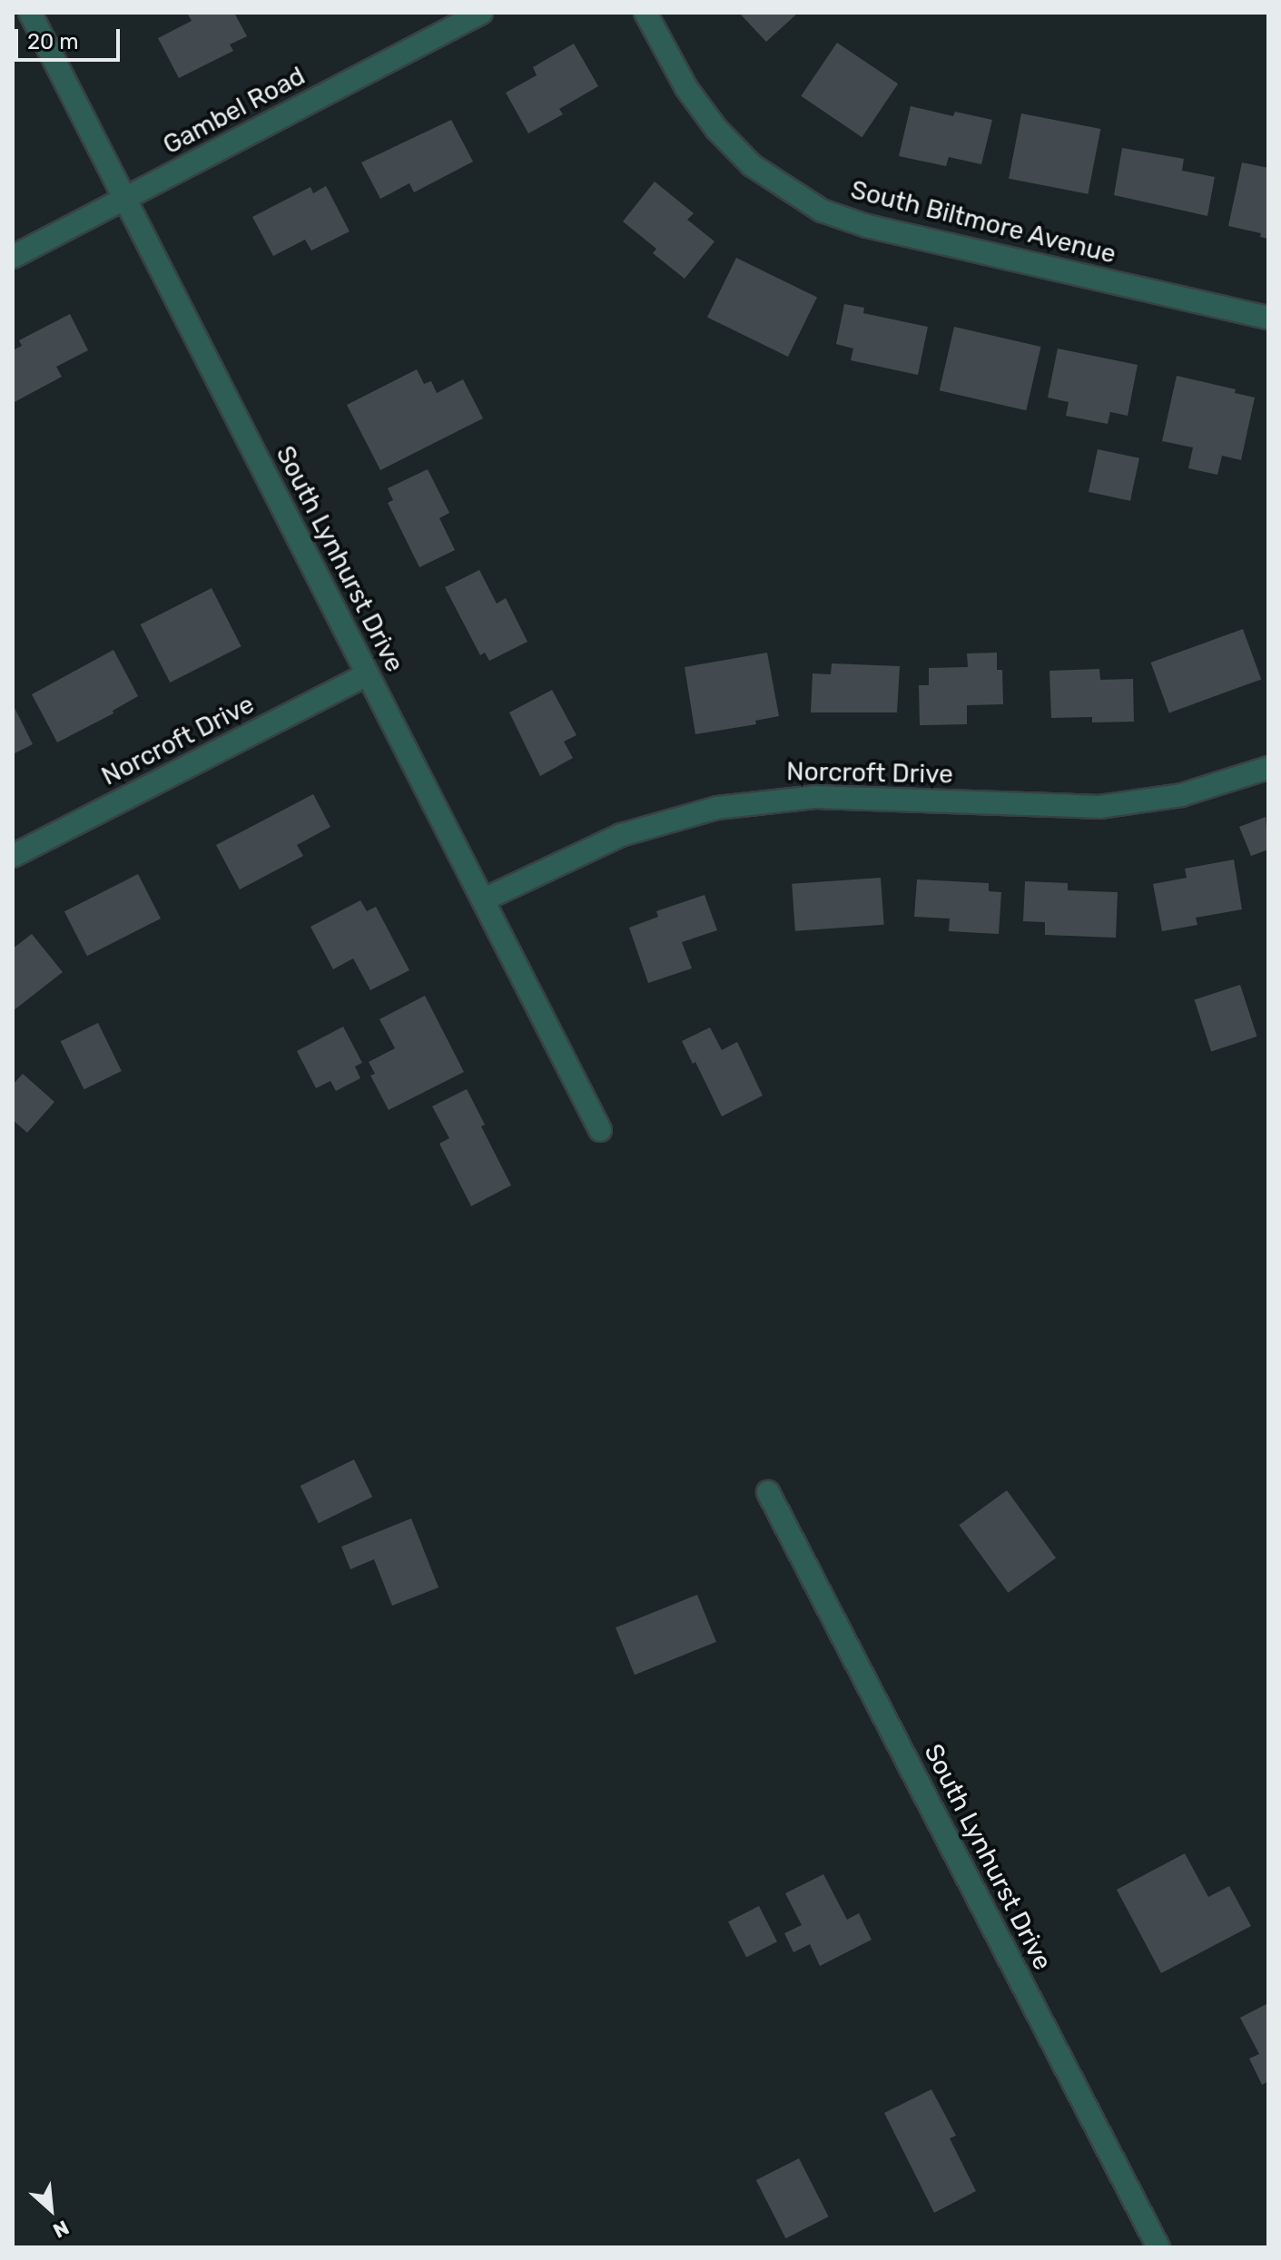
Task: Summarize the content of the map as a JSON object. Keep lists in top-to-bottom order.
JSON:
{
  "streets": {
    "street": [
      "Gambel Road",
      "South Biltmore Avenue",
      "South Lynhurst Drive",
      "Norcroft Drive"
    ]
  },
  "crossings": [
    ["Gambel Road", "South Lynhurst Drive"],
    ["South Lynhurst Drive", "Norcroft Drive"]
  ],
  "scale_bar": "20 m",
  "north": "bottom right"
}
